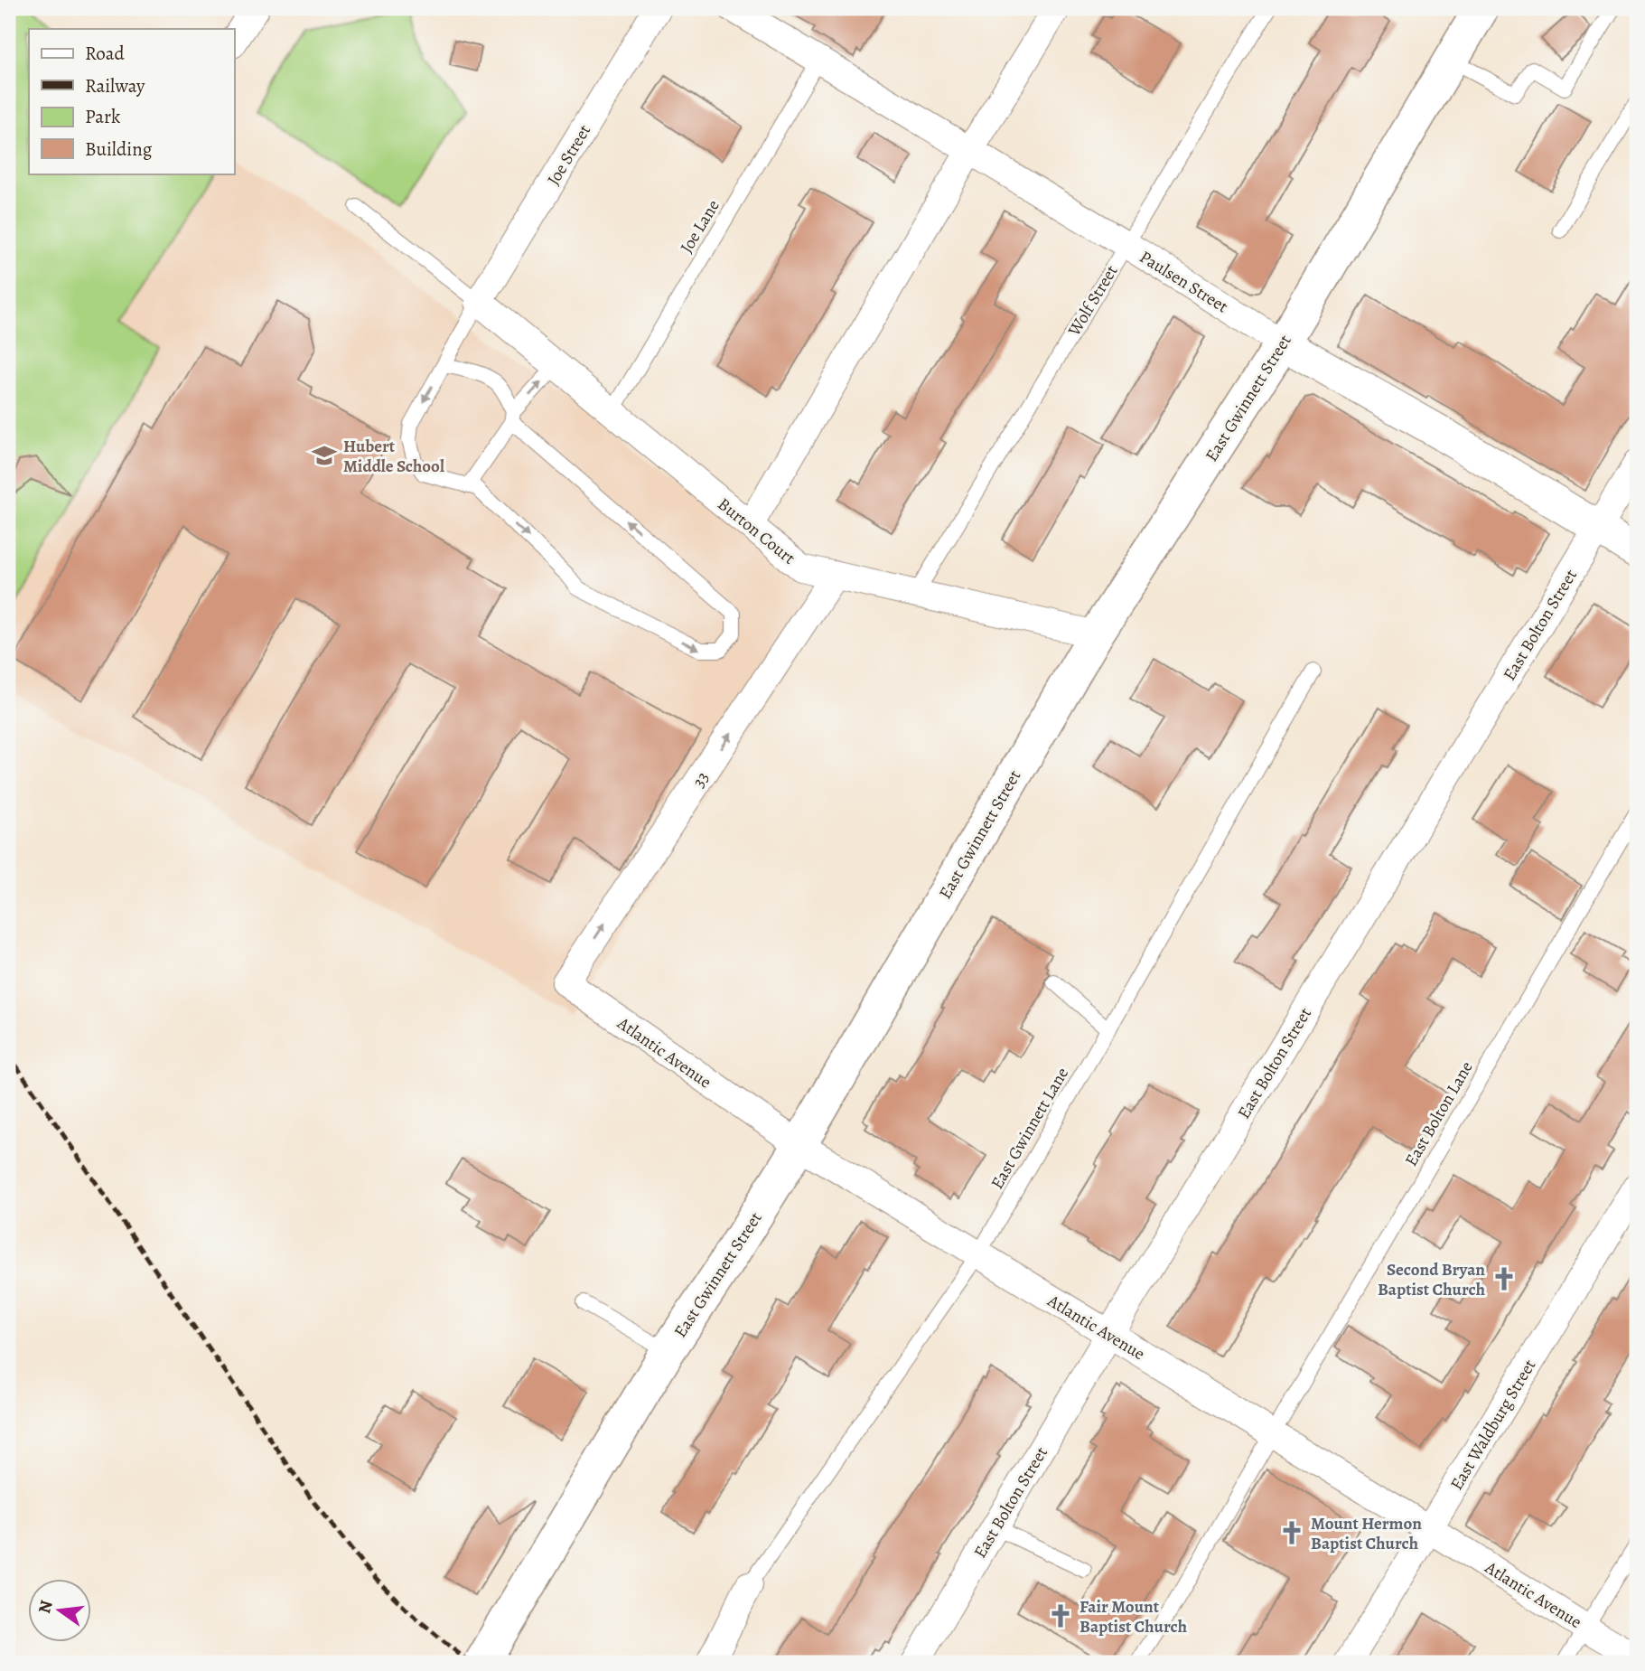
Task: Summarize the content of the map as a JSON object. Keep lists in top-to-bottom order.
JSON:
{
  "streets": {
    "main road": ["East Gwinnett Street"],
    "street": [
      "Joe Street",
      "Paulsen Street",
      "Burton Court",
      "East Bolton Street",
      "33",
      "Atlantic Avenue",
      "East Waldburg Street"
    ],
    "lane": [
      "Joe Lane",
      "Wolf Street",
      "East Bolton Lane",
      "East Gwinnett Lane"
    ]
  },
  "crossings": [
    ["Joe Street", "Burton Court"],
    ["Joe Lane", "Paulsen Street"],
    ["Joe Lane", "Burton Court"],
    ["Paulsen Street", "Wolf Street"],
    ["Paulsen Street", "East Gwinnett Street"],
    ["Paulsen Street", "East Bolton Street"],
    ["Wolf Street", "Burton Court"],
    ["East Gwinnett Street", "Burton Court"],
    ["East Gwinnett Street", "Atlantic Avenue"],
    ["Burton Court", "33"],
    ["East Bolton Street", "Atlantic Avenue"],
    ["33", "Atlantic Avenue"],
    ["Atlantic Avenue", "East Bolton Lane"],
    ["Atlantic Avenue", "East Gwinnett Lane"],
    ["Atlantic Avenue", "East Waldburg Street"]
  ],
  "one_way": ["33"],
  "places": {
    "school or university": ["Hubert Middle School"],
    "church": ["Second Bryan Baptist Church", "Mount Hermon Baptist Church", "Fair Mount Baptist Church"]
  },
  "legend": [
    "Road",
    "Railway",
    "Park",
    "Building"
  ],
  "north": "left"
}
